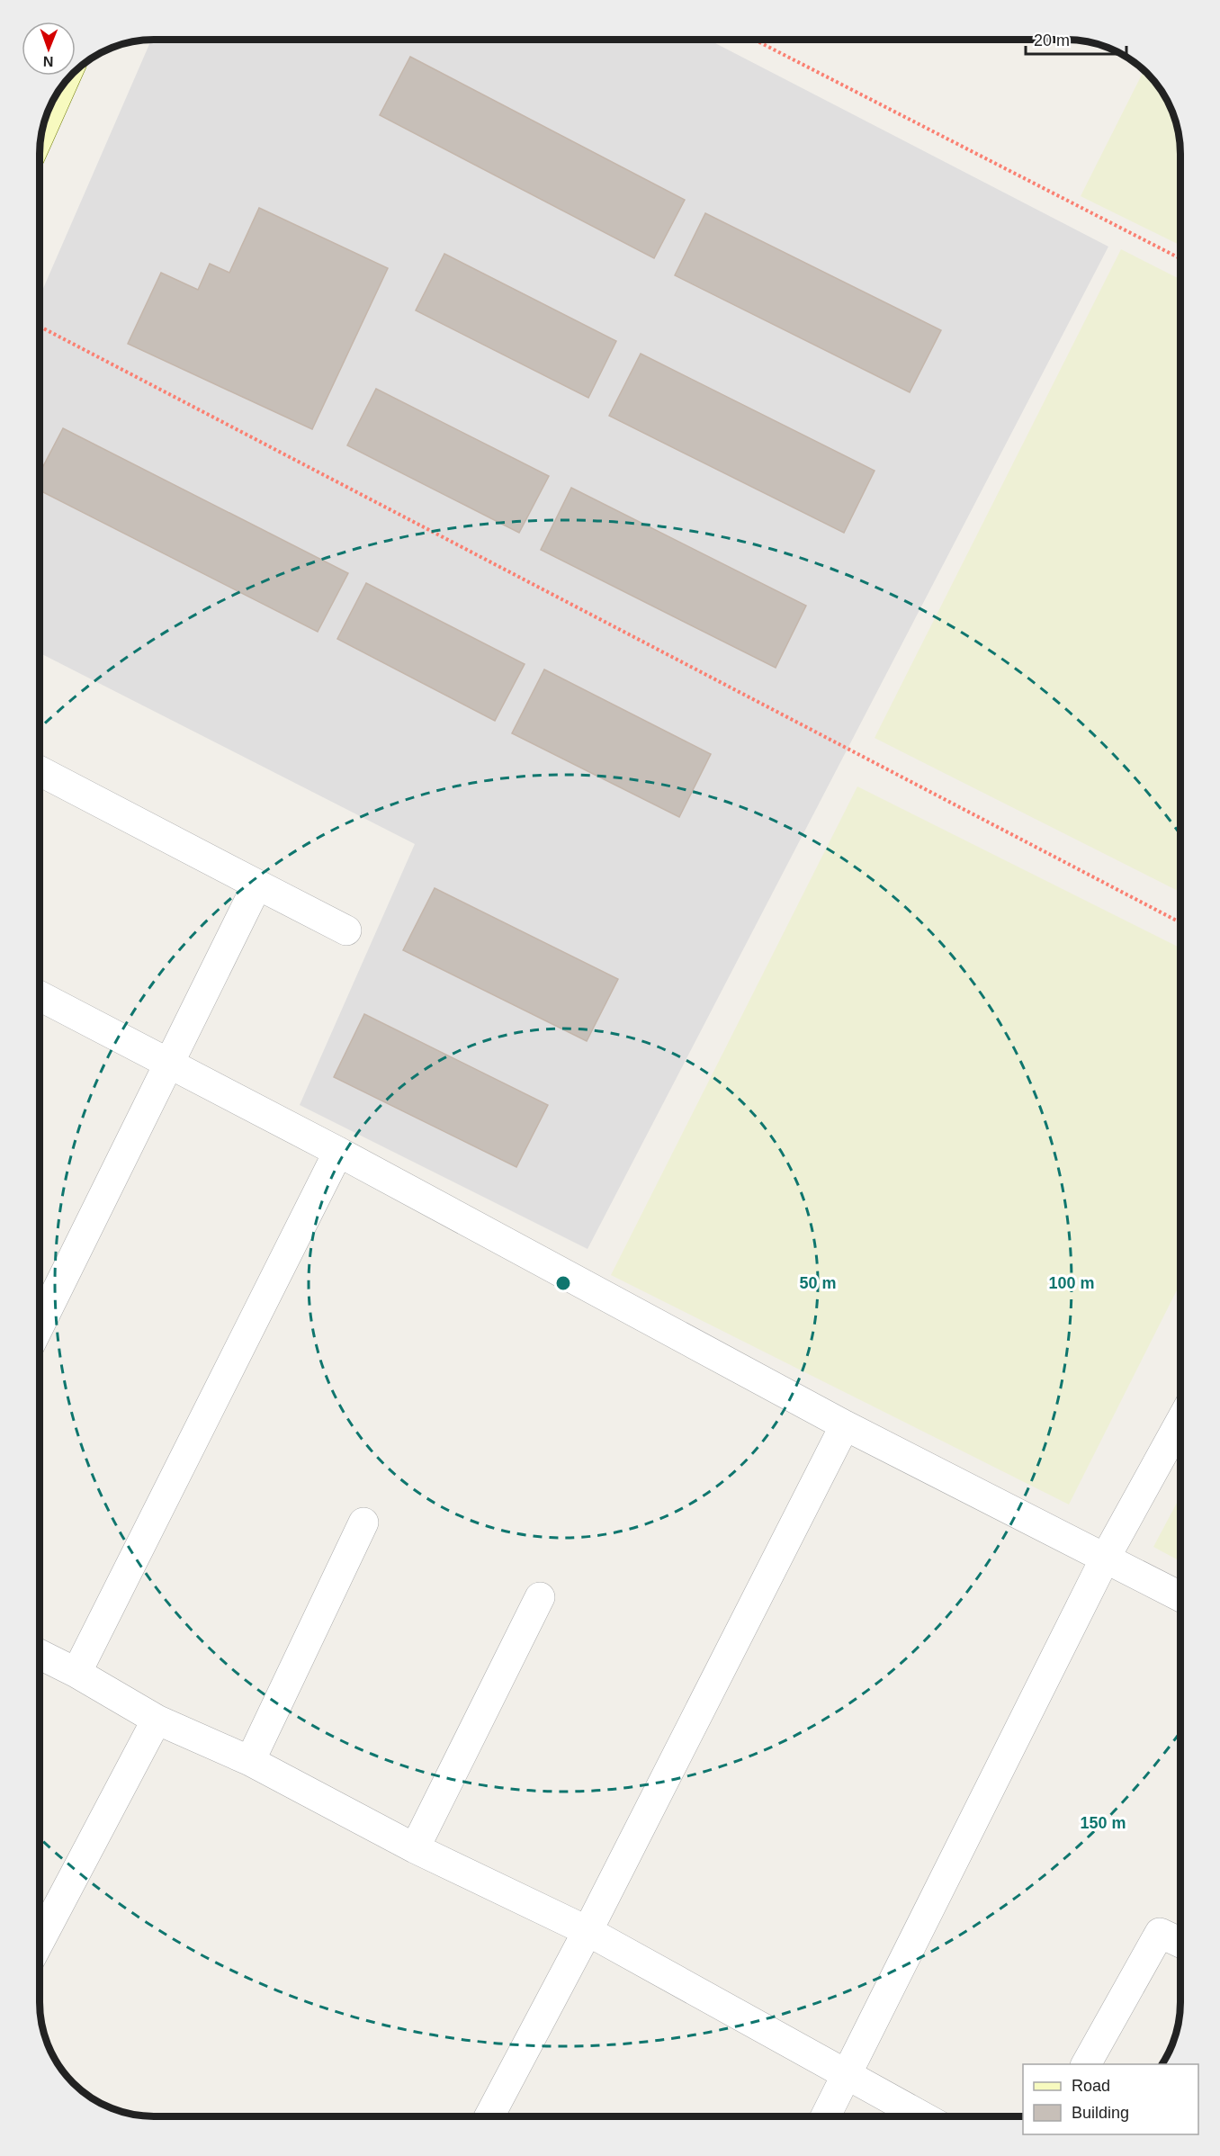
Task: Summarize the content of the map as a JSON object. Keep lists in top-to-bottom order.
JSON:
{
  "legend": ["Road", "Building"],
  "scale_bar": "20 m",
  "north": "bottom",
  "rings": ["50 m", "100 m", "150 m"]
}
